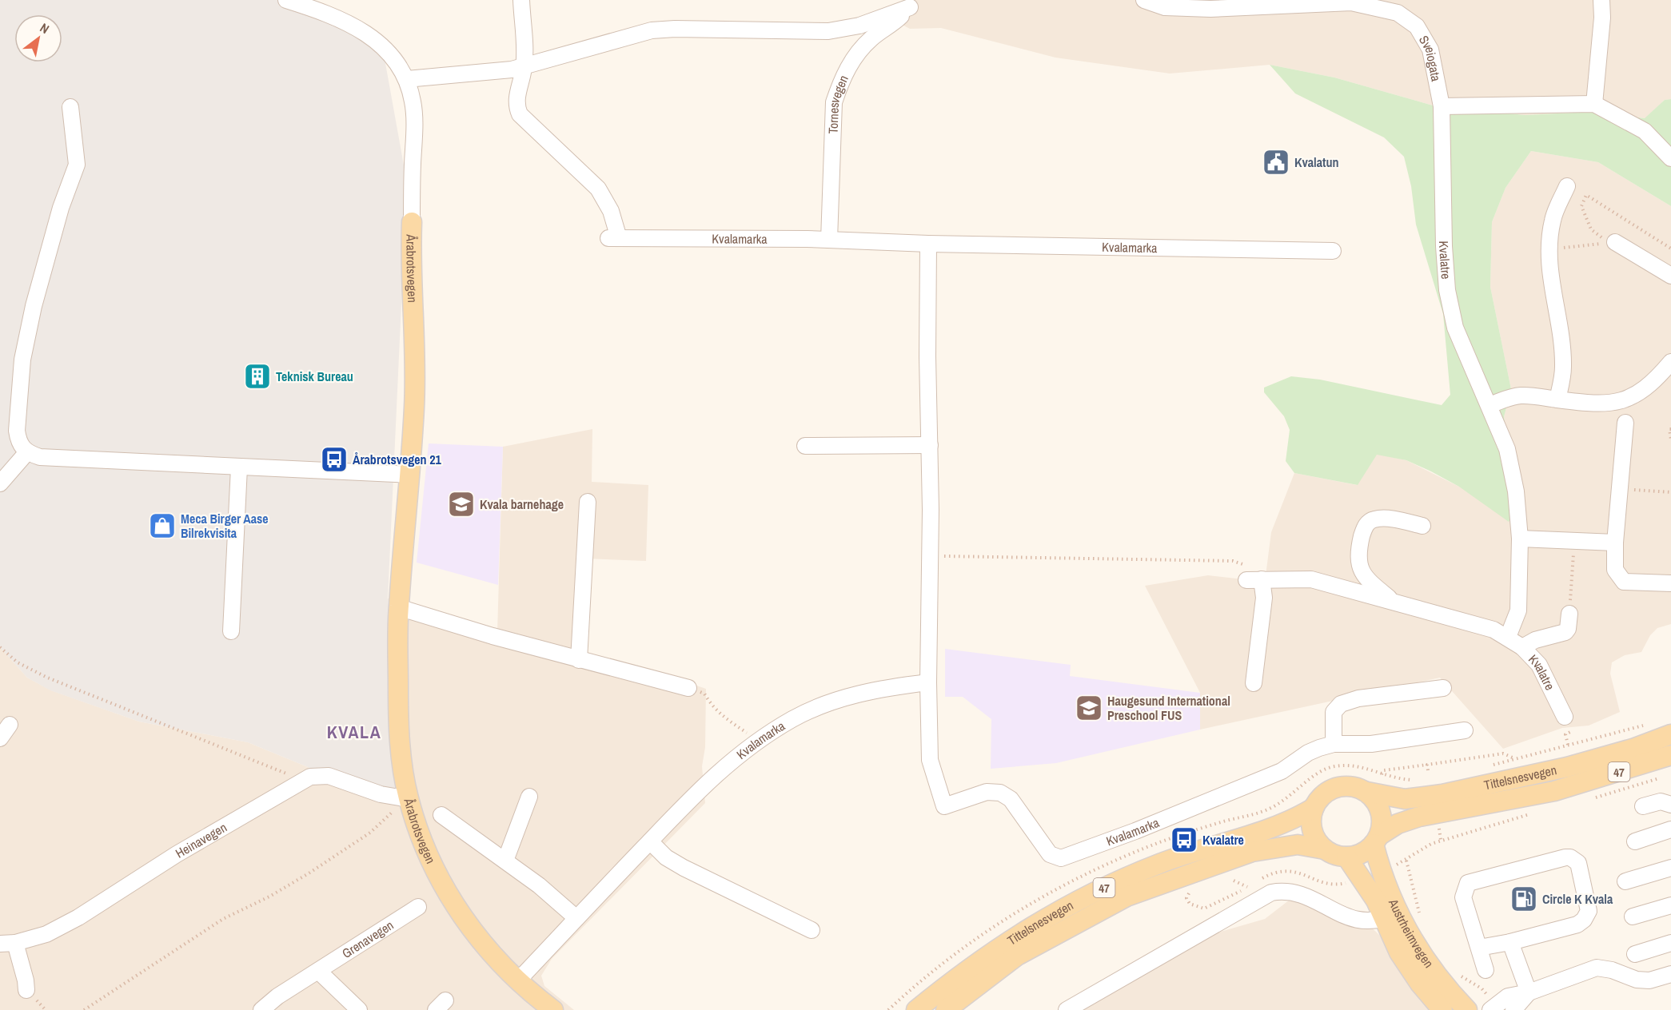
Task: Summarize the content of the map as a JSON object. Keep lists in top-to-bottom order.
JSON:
{
  "streets": {
    "main road": [
      "Årabrotsvegen",
      "47",
      "Tittelsnesvegen",
      "Austrheimvegen"
    ],
    "street": [
      "Sveiogata",
      "Tornesvegen",
      "Kvalamarka",
      "Kvalatre",
      "Heinavegen",
      "Grenavegen"
    ]
  },
  "crossings": [
    ["Sveiogata", "Kvalatre"],
    ["Tornesvegen", "Kvalamarka"],
    ["Kvalamarka", "Årabrotsvegen"],
    ["Årabrotsvegen", "Heinavegen"],
    ["47", "Tittelsnesvegen"],
    ["47", "Austrheimvegen"],
    ["Tittelsnesvegen", "Austrheimvegen"]
  ],
  "districts": ["KVALA"],
  "places": {
    "public building": ["Kvalatun"],
    "building": ["Teknisk Bureau"],
    "bus stop": ["Årabrotsvegen 21", "Kvalatre"],
    "school or university": ["Kvala barnehage", "Haugesund International Preschool FUS"],
    "shop": ["Meca Birger Aase Bilrekvisita"],
    "fuel station": ["Circle K Kvala"]
  },
  "north": "top right"
}
